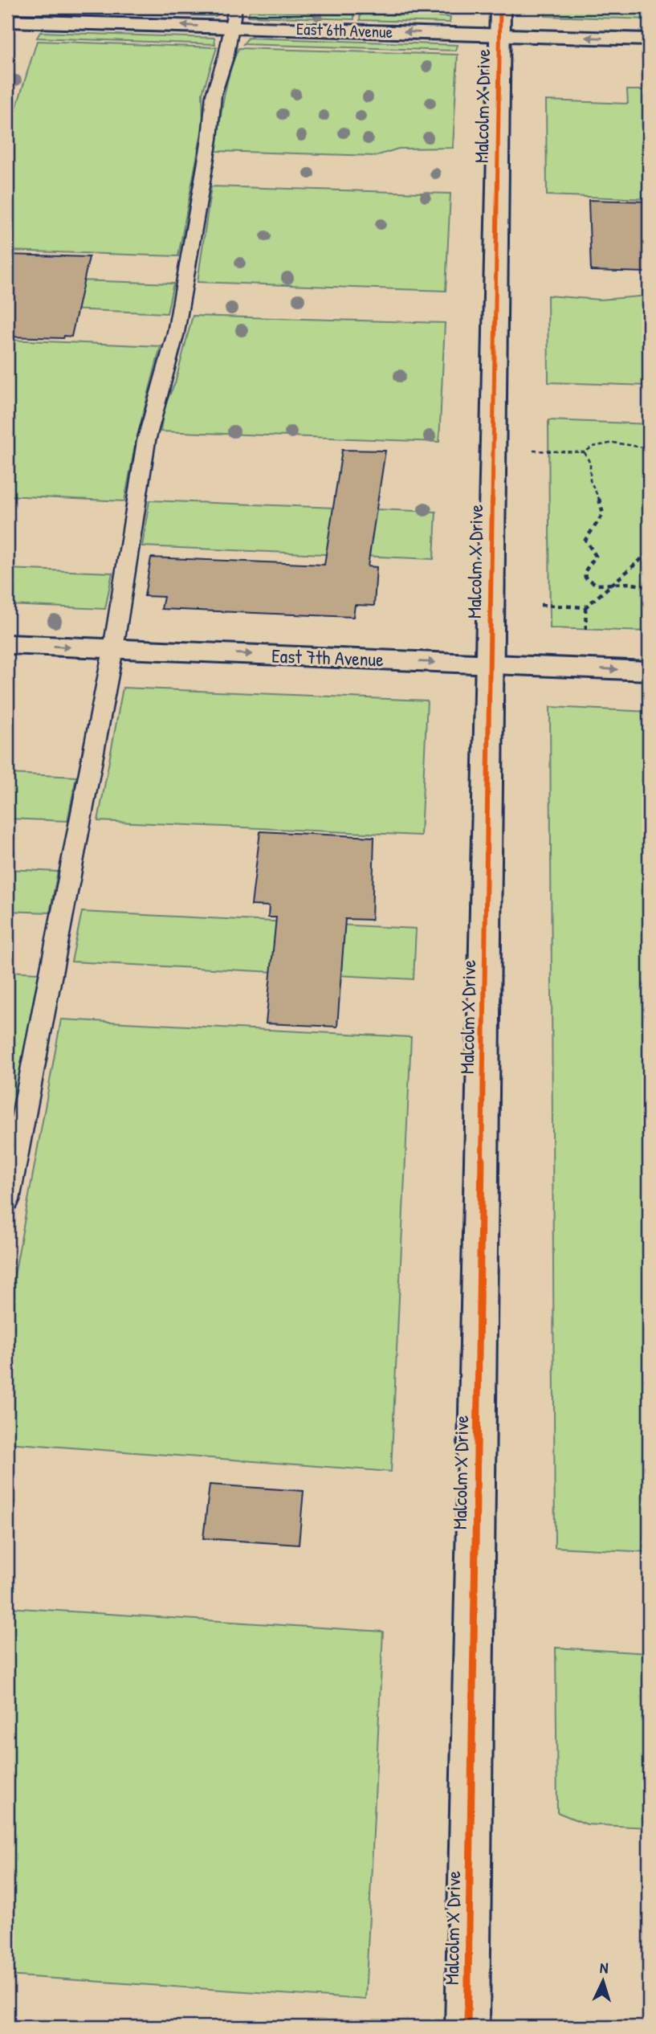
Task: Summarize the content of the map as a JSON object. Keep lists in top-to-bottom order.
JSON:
{
  "streets": {
    "street": ["East 6th Avenue", "Malcolm X Drive", "East 7th Avenue"]
  },
  "crossings": [
    ["East 6th Avenue", "Malcolm X Drive"],
    ["Malcolm X Drive", "East 7th Avenue"]
  ],
  "one_way": ["East 6th Avenue", "East 7th Avenue"],
  "north": "top"
}
